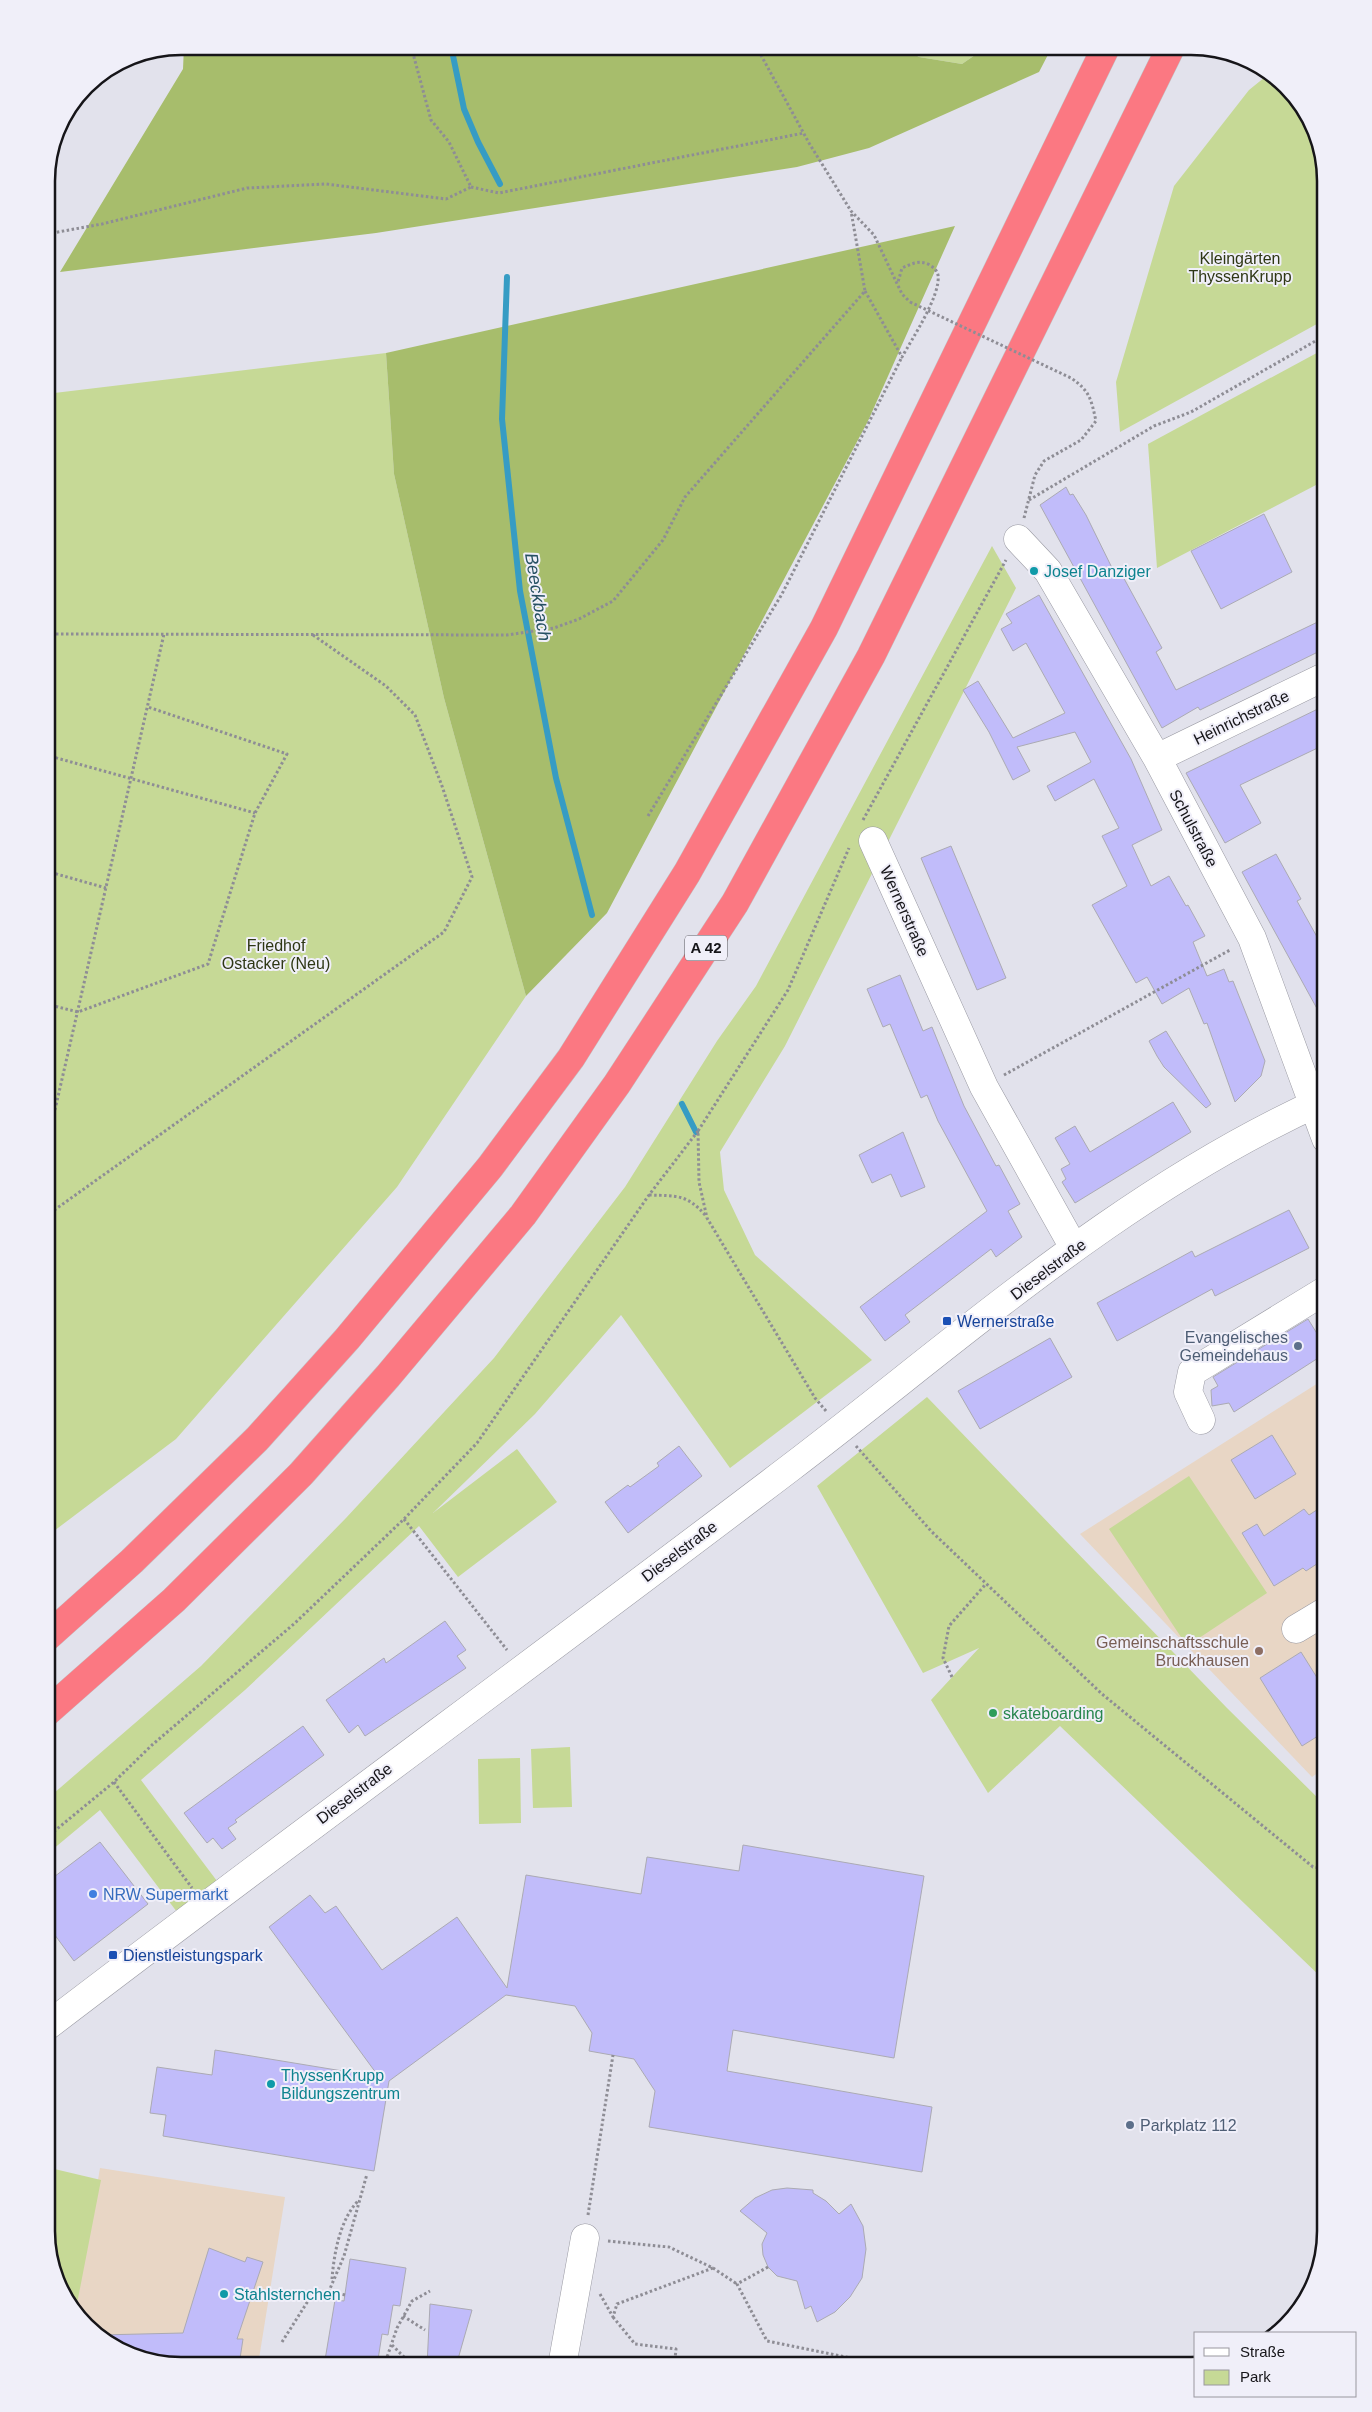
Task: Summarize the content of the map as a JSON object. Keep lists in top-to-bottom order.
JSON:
{
  "streets": {
    "highway": ["A 42"],
    "street": [
      "Heinrichstraße",
      "Schulstraße",
      "Wernerstraße",
      "Dieselstraße"
    ]
  },
  "crossings": [
    ["Heinrichstraße", "Schulstraße"],
    ["Wernerstraße", "Dieselstraße"]
  ],
  "water": ["Beeckbach"],
  "parks": ["Kleingärten ThyssenKrupp", "Friedhof Ostacker (Neu)"],
  "places": {
    "other": [
      "Josef Danziger",
      "Evangelisches Gemeindehaus",
      "Gemeinschaftsschule Bruckhausen",
      "skateboarding",
      "NRW Supermarkt",
      "ThyssenKrupp Bildungszentrum",
      "Parkplatz 112",
      "Stahlsternchen"
    ],
    "transit": ["Wernerstraße", "Dienstleistungspark"]
  },
  "legend": ["Straße", "Park"]
}
